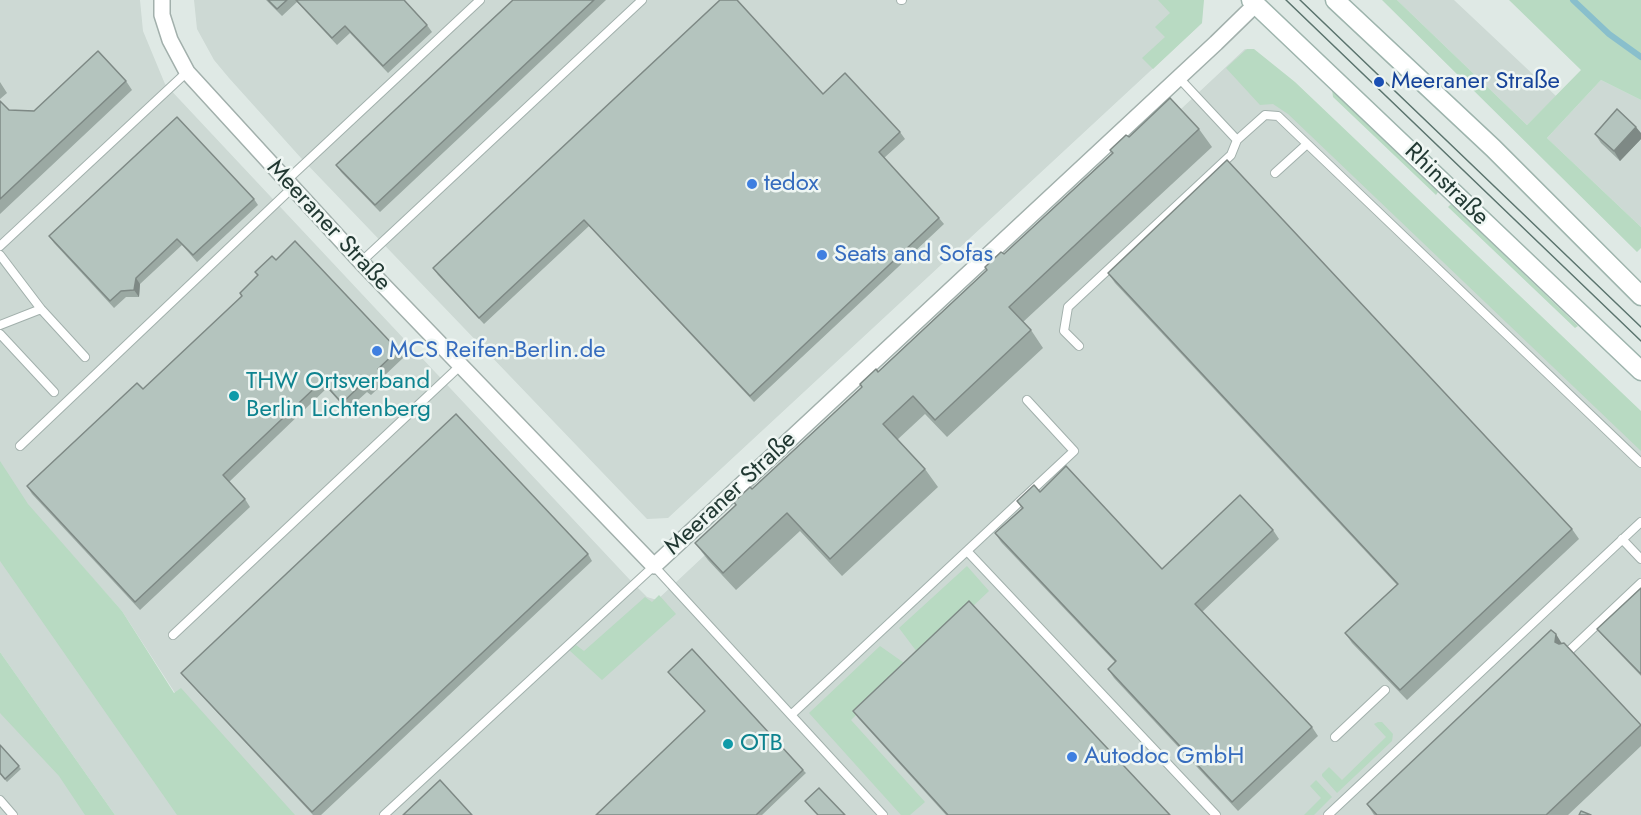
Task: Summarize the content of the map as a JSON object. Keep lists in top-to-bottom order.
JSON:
{
  "streets": {
    "main road": ["Rhinstraße"],
    "street": ["Meeraner Straße"]
  },
  "crossings": [
    ["Rhinstraße", "Meeraner Straße"]
  ],
  "places": [
    "Meeraner Straße",
    "tedox",
    "Seats and Sofas",
    "MCS Reifen-Berlin.de",
    "THW Ortsverband Berlin Lichtenberg",
    "OTB",
    "Autodoc GmbH"
  ]
}
